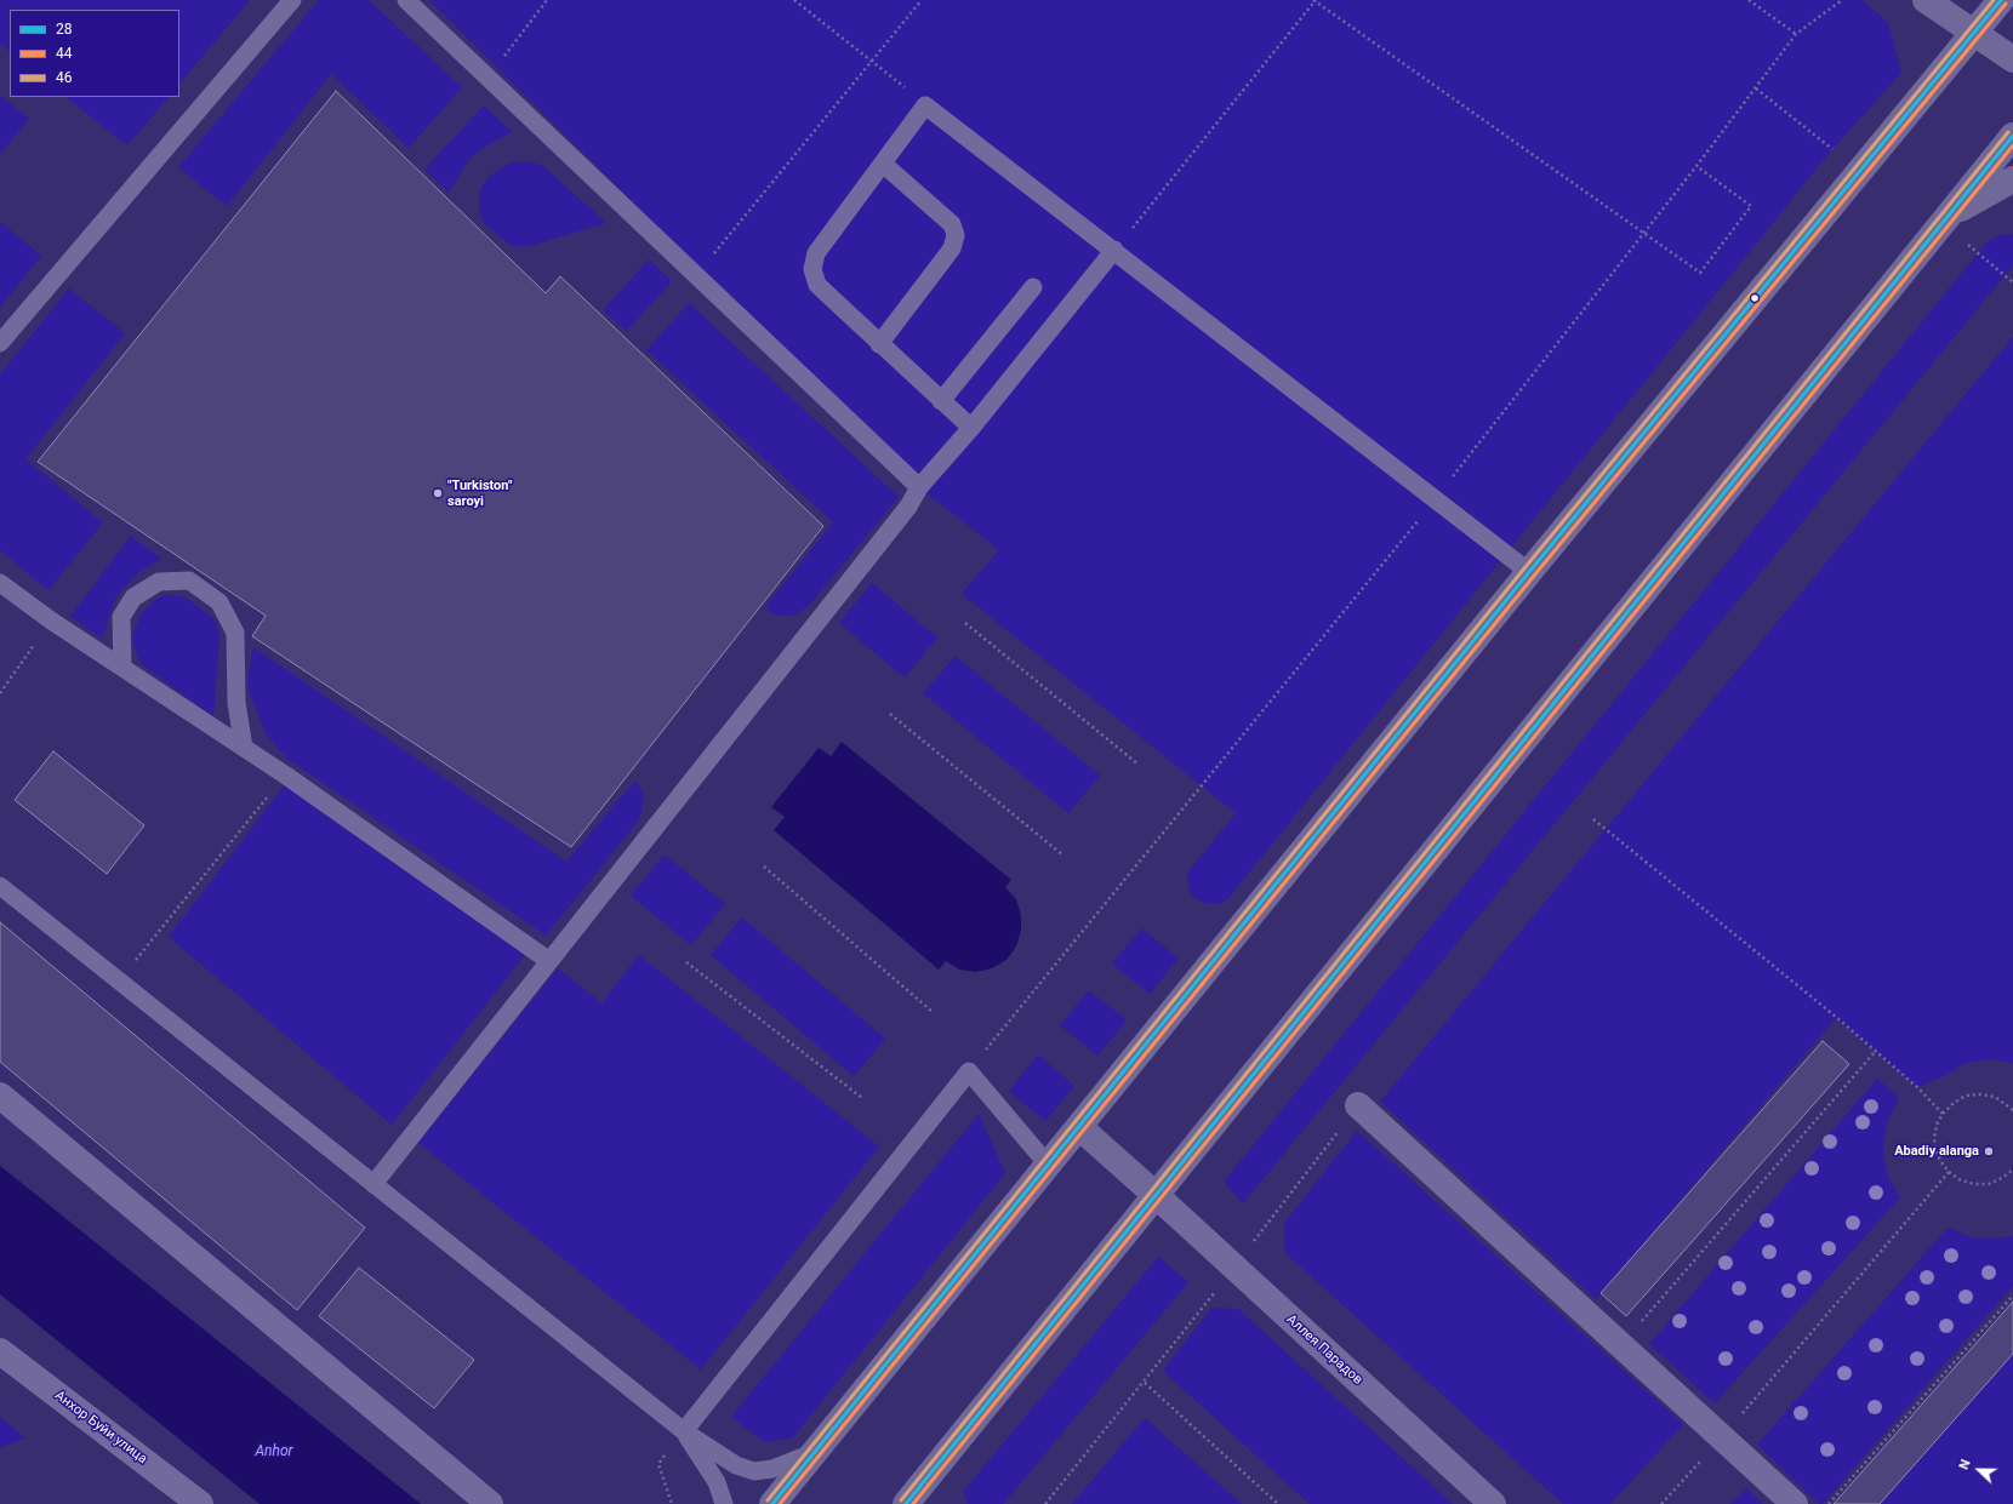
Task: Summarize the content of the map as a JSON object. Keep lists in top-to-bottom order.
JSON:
{
  "streets": {
    "street": ["Аллея Парадов", "Анхор Буйи улица"]
  },
  "water": ["Anhor"],
  "places": ["\"Turkiston\" saroyi", "Abadiy alanga"],
  "lines": ["transit line 28", "transit line 46", "transit line 44"],
  "legend": ["28", "44", "46"],
  "north": "left"
}
